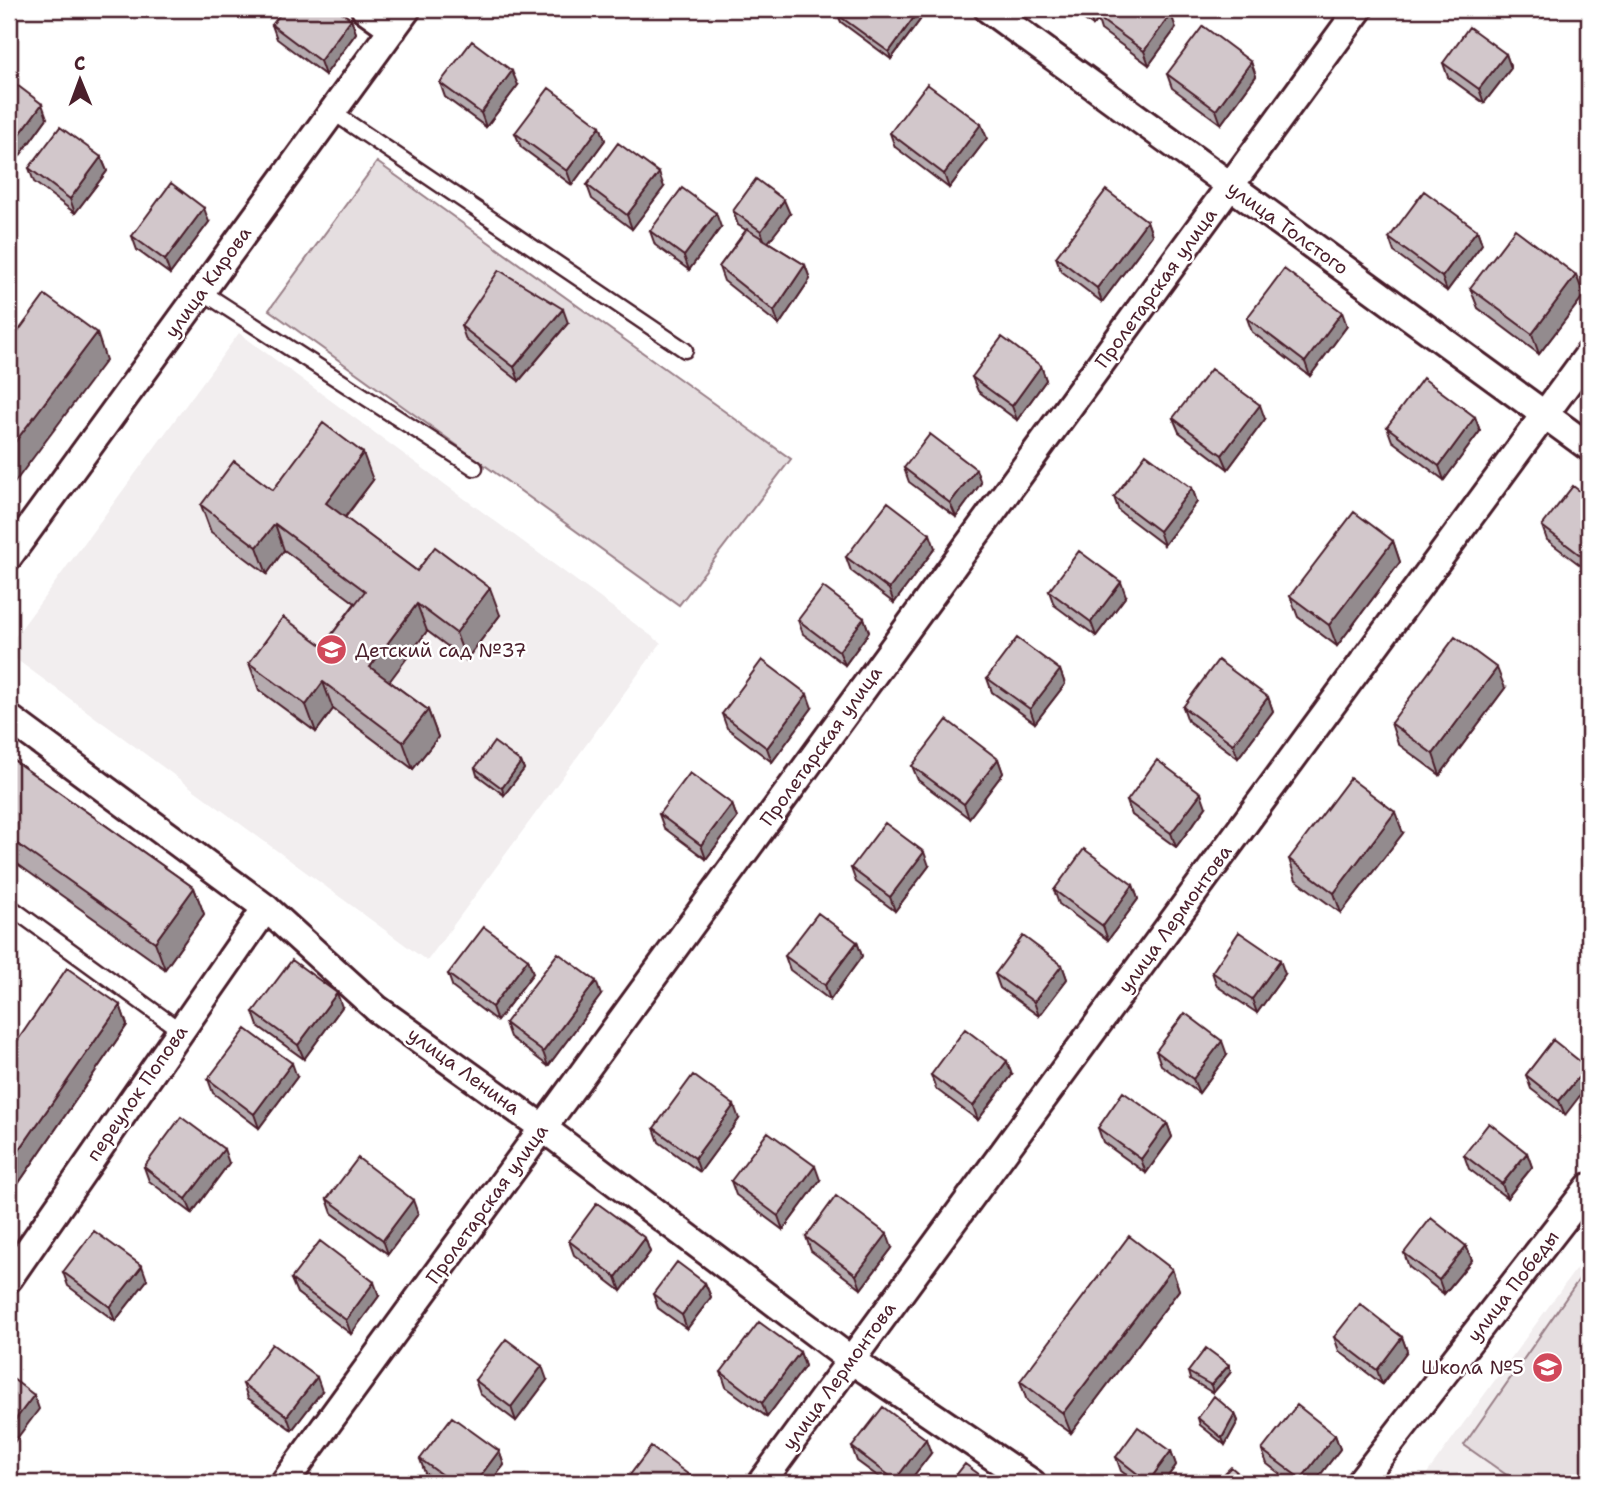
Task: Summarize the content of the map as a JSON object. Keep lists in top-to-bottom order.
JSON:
{
  "streets": {
    "street": [
      "улица Толстого",
      "улица Кирова",
      "Пролетарская улица",
      "улица Лермонтова",
      "улица Ленина",
      "переулок Попова",
      "улица Победы"
    ]
  },
  "crossings": [
    ["улица Толстого", "Пролетарская улица"],
    ["улица Толстого", "улица Лермонтова"],
    ["Пролетарская улица", "улица Ленина"],
    ["улица Лермонтова", "улица Ленина"],
    ["улица Ленина", "переулок Попова"]
  ],
  "places": {
    "school or university": ["Детский сад №37", "Школа №5"]
  },
  "north": "top"
}
